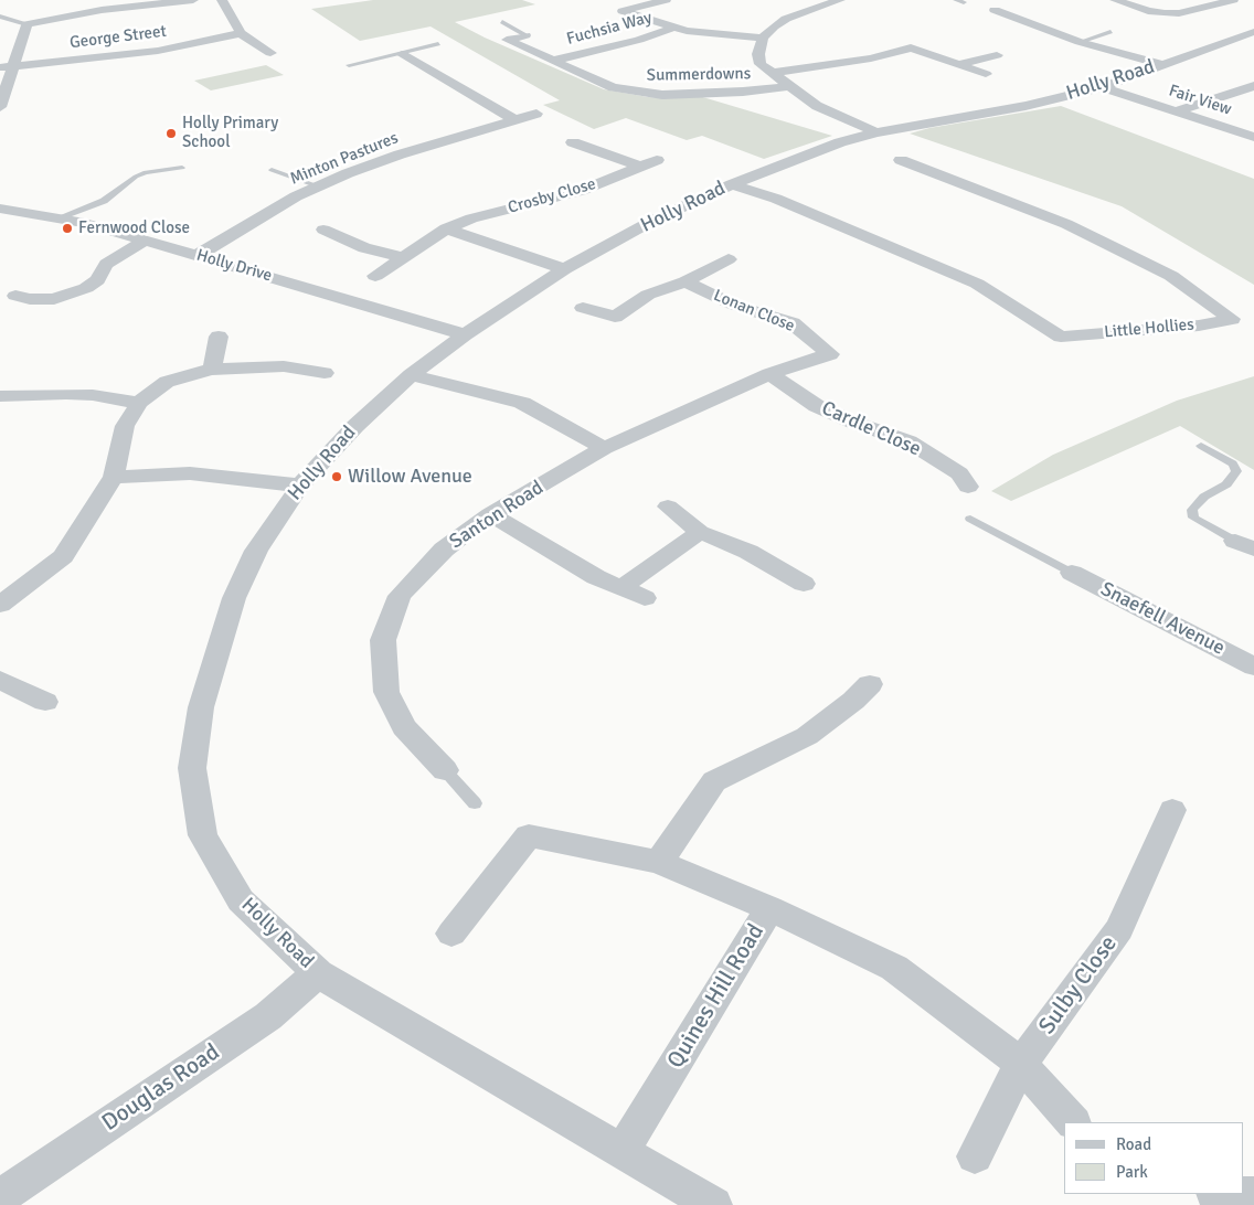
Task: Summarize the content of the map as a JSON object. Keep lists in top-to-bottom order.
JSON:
{
  "streets": {
    "street": [
      "Fuchsia Way",
      "George Street",
      "Summerdowns",
      "Holly Road",
      "Fair View",
      "Minton Pastures",
      "Crosby Close",
      "Holly Drive",
      "Lonan Close",
      "Little Hollies",
      "Cardle Close",
      "Santon Road",
      "Snaefell Avenue",
      "Sulby Close",
      "Quines Hill Road",
      "Douglas Road"
    ]
  },
  "crossings": [
    ["Fuchsia Way", "Summerdowns"],
    ["Holly Road", "Fair View"],
    ["Holly Road", "Holly Drive"],
    ["Holly Road", "Little Hollies"],
    ["Holly Road", "Quines Hill Road"],
    ["Holly Road", "Douglas Road"],
    ["Minton Pastures", "Holly Drive"],
    ["Lonan Close", "Santon Road"],
    ["Cardle Close", "Santon Road"],
    ["Sulby Close", "Quines Hill Road"]
  ],
  "places": ["Holly Primary School", "Fernwood Close", "Willow Avenue"],
  "legend": ["Road", "Park"]
}
